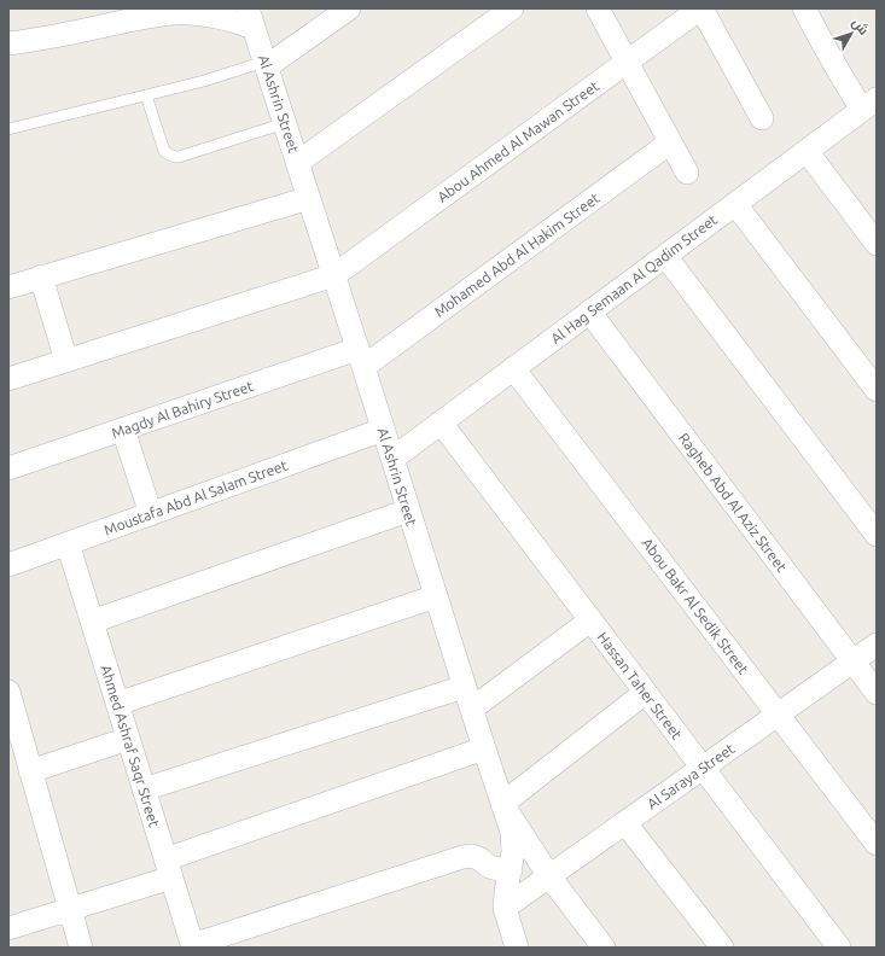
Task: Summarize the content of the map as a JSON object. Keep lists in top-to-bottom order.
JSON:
{
  "streets": {
    "street": [
      "Al Ashrin Street",
      "Abou Ahmed Al Mawan Street",
      "Mohamed Abd Al Hakim Street",
      "Al Hag Semaan Al Qadim Street",
      "Magdy Al Bahiry Street",
      "Moustafa Abd Al Salam Street",
      "Ragheb Abd Al Aziz Street",
      "Abou Bakr Al Sedik Street",
      "Hassan Taher Street",
      "Ahmed Ashraf Saqr Street",
      "Al Saraya Street"
    ]
  },
  "crossings": [
    ["Al Ashrin Street", "Abou Ahmed Al Mawan Street"],
    ["Al Ashrin Street", "Mohamed Abd Al Hakim Street"],
    ["Al Ashrin Street", "Al Hag Semaan Al Qadim Street"],
    ["Al Ashrin Street", "Magdy Al Bahiry Street"],
    ["Al Ashrin Street", "Moustafa Abd Al Salam Street"],
    ["Al Ashrin Street", "Al Saraya Street"],
    ["Mohamed Abd Al Hakim Street", "Magdy Al Bahiry Street"],
    ["Al Hag Semaan Al Qadim Street", "Ragheb Abd Al Aziz Street"],
    ["Al Hag Semaan Al Qadim Street", "Abou Bakr Al Sedik Street"],
    ["Al Hag Semaan Al Qadim Street", "Hassan Taher Street"],
    ["Moustafa Abd Al Salam Street", "Ahmed Ashraf Saqr Street"],
    ["Ragheb Abd Al Aziz Street", "Al Saraya Street"],
    ["Abou Bakr Al Sedik Street", "Al Saraya Street"],
    ["Hassan Taher Street", "Al Saraya Street"]
  ],
  "north": "top right"
}
